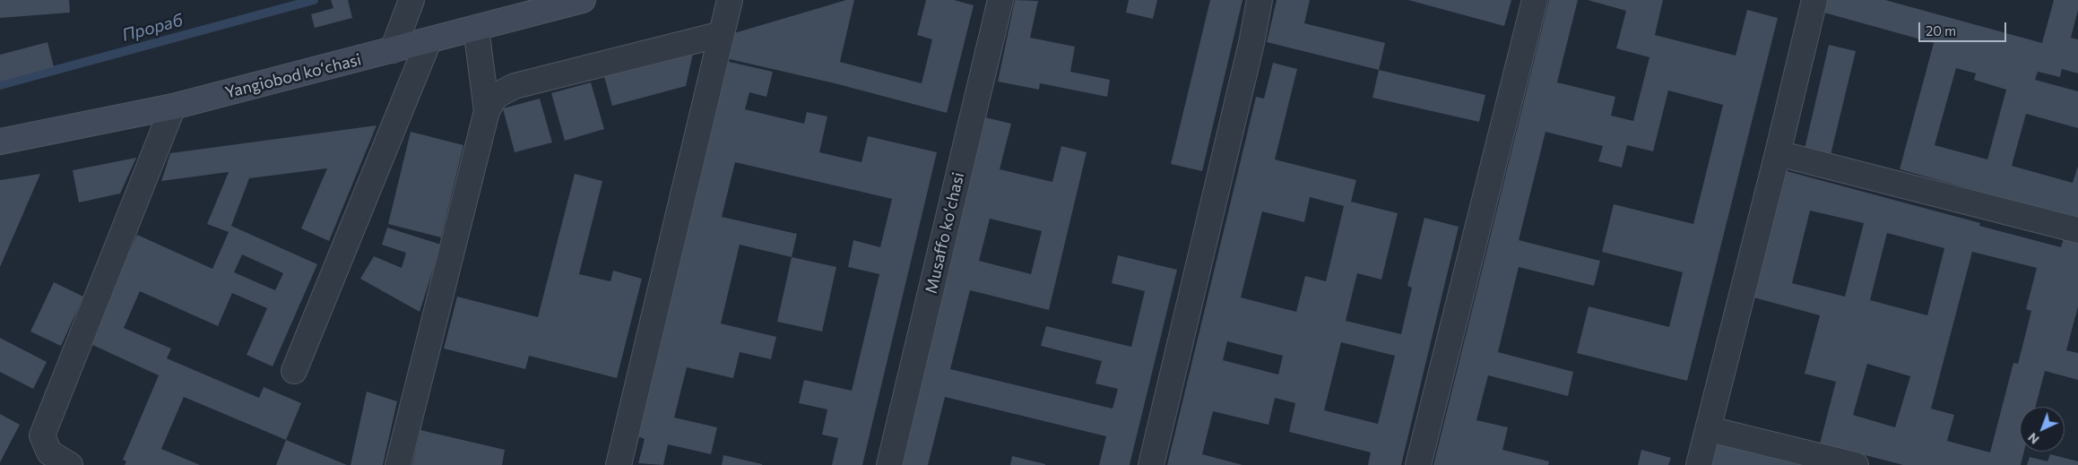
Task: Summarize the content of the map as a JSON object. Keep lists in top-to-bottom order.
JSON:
{
  "streets": {
    "street": ["Yangiobod koʻchasi", "Musaffo koʻchasi"]
  },
  "water": ["Прораб"],
  "scale_bar": "20 m",
  "north": "bottom left"
}
